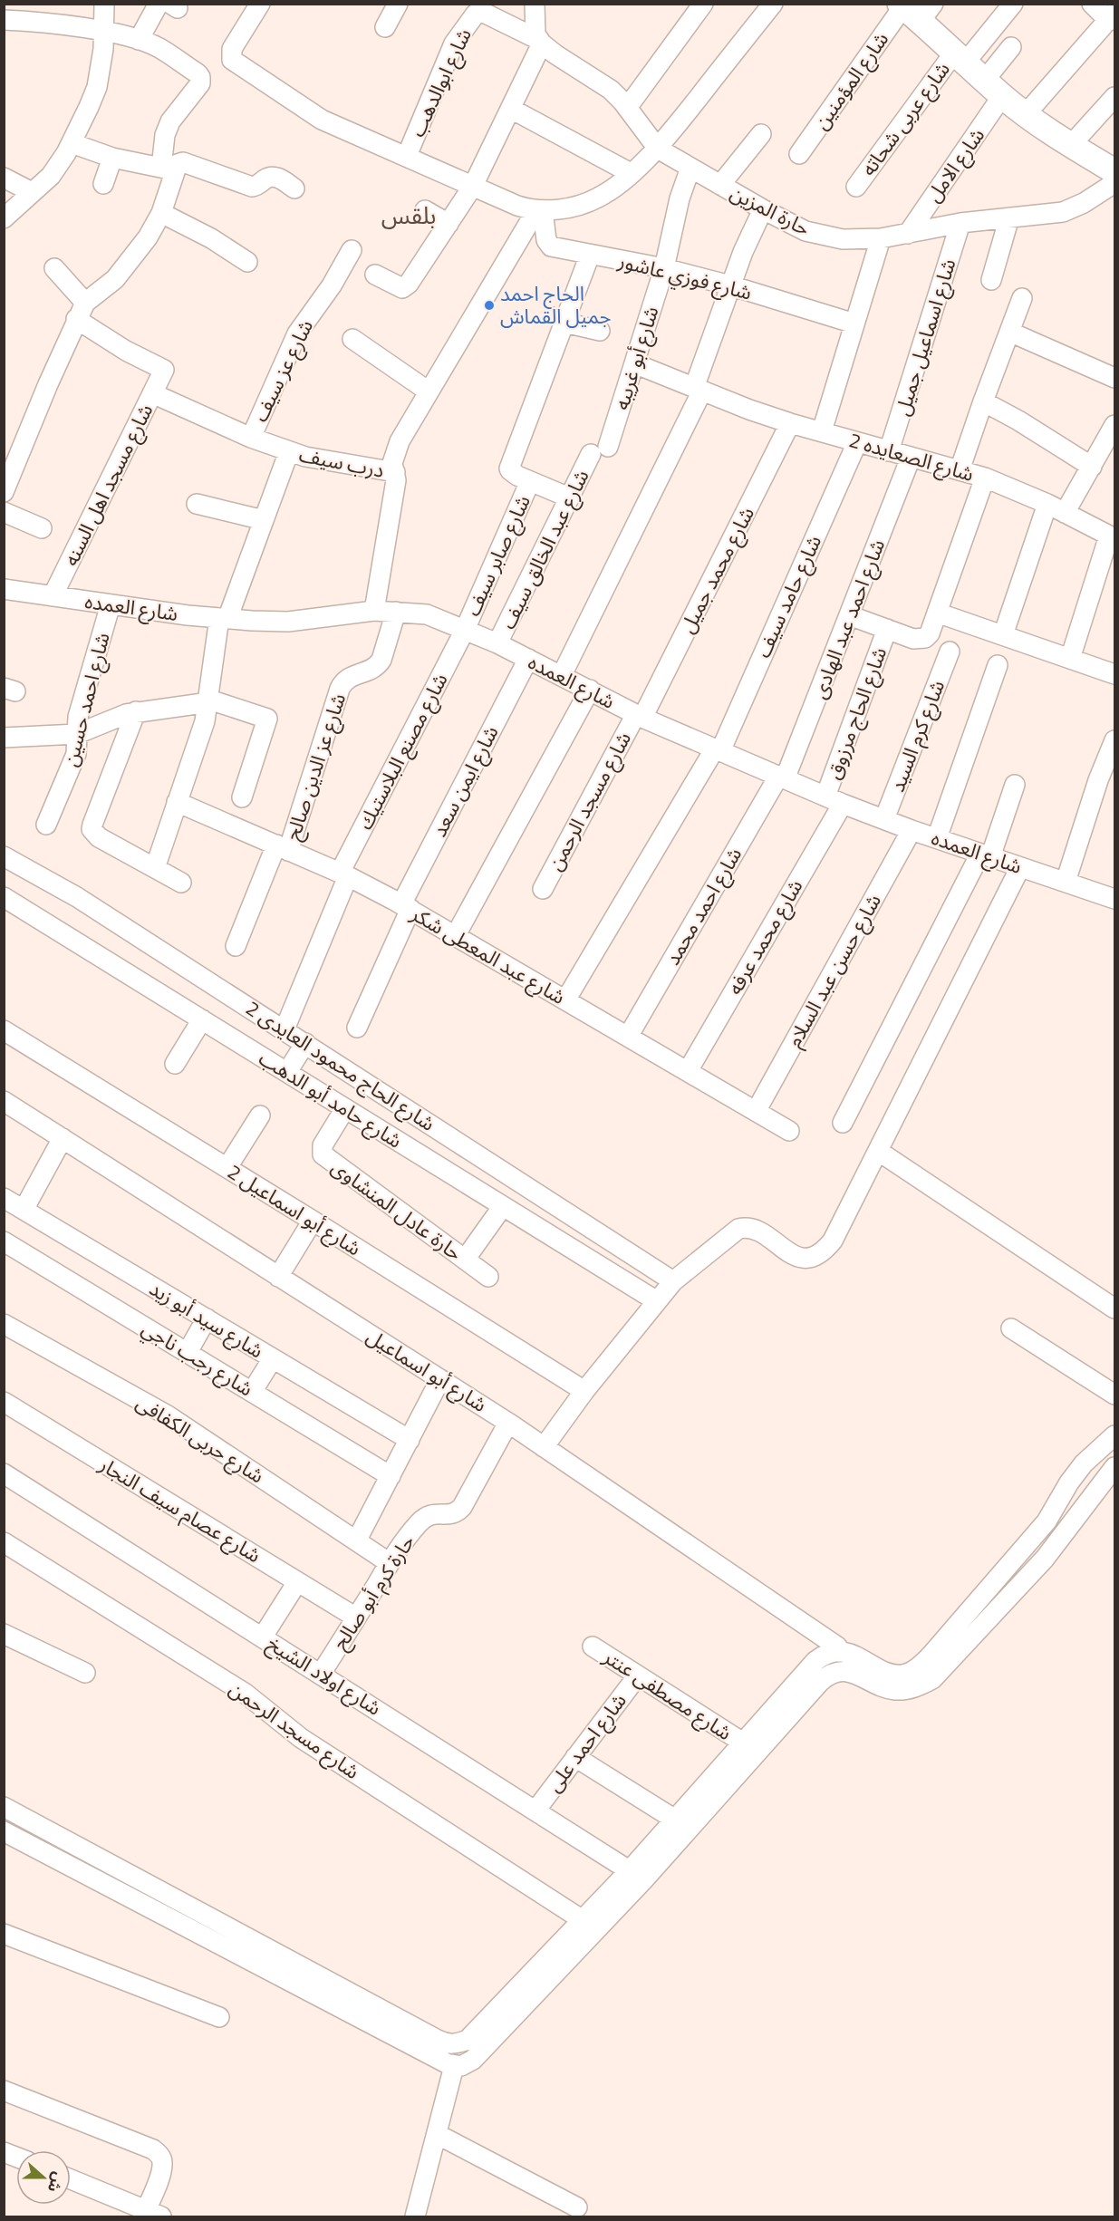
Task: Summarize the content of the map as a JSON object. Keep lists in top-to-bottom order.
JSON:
{
  "streets": {
    "street": [
      "شارع المؤمنين",
      "شارع ابوالدهب",
      "شارع عربى شحاته",
      "شارع الامل",
      "حارة المزين",
      "شارع فوزي عاشور",
      "شارع اسماعيل جميل",
      "شارع أبو غريبه",
      "شارع عز سيف",
      "شارع الصعايده 2",
      "درب سيف",
      "شارع مسجد اهل السنه",
      "شارع عبد الخالق سيف",
      "شارع صابر سيف",
      "شارع محمد جميل",
      "شارع حامد سيف",
      "شارع العمده",
      "شارع احمد عبد الهادى",
      "شارع احمد حسين",
      "شارع الحاج مرزوق",
      "شارع كرم السيد",
      "شارع مصنع البلاستيك",
      "شارع عز الدين صالح",
      "شارع ايمن سعد",
      "شارع مسجد الرحمن",
      "شارع احمد محمد",
      "شارع محمد عرفه",
      "شارع عبد المعطى شكر",
      "شارع حسن عبد السلام",
      "شارع الحاج محمود العايدى 2",
      "شارع حامد أبو الدهب",
      "شارع أبو اسماعيل 2",
      "حارة عادل المنشاوى",
      "شارع سيد أبو زيد",
      "شارع رجب ناجي",
      "شارع أبو اسماعيل",
      "شارع حربى الكفافى",
      "شارع عصام سيف النجار",
      "حارة كرم أبو صالح",
      "شارع اولاد الشيخ",
      "شارع مصطفى عنتر",
      "شارع احمد على"
    ]
  },
  "crossings": [
    ["شارع ابوالدهب", "حارة المزين"],
    ["شارع الامل", "حارة المزين"],
    ["حارة المزين", "شارع اسماعيل جميل"],
    ["حارة المزين", "شارع أبو غريبه"],
    ["شارع فوزي عاشور", "شارع أبو غريبه"],
    ["شارع فوزي عاشور", "شارع صابر سيف"],
    ["شارع اسماعيل جميل", "شارع الصعايده 2"],
    ["شارع أبو غريبه", "شارع الصعايده 2"],
    ["شارع أبو غريبه", "شارع عبد الخالق سيف"],
    ["شارع عز سيف", "درب سيف"],
    ["شارع الصعايده 2", "شارع محمد جميل"],
    ["شارع الصعايده 2", "شارع حامد سيف"],
    ["شارع الصعايده 2", "شارع احمد عبد الهادى"],
    ["درب سيف", "شارع مسجد اهل السنه"],
    ["درب سيف", "شارع العمده"],
    ["درب سيف", "شارع عبد المعطى شكر"],
    ["شارع مسجد اهل السنه", "شارع العمده"],
    ["شارع عبد الخالق سيف", "شارع صابر سيف"],
    ["شارع عبد الخالق سيف", "شارع العمده"],
    ["شارع صابر سيف", "شارع العمده"],
    ["شارع صابر سيف", "شارع مصنع البلاستيك"],
    ["شارع محمد جميل", "شارع العمده"],
    ["شارع محمد جميل", "شارع مسجد الرحمن"],
    ["شارع حامد سيف", "شارع العمده"],
    ["شارع حامد سيف", "شارع عبد المعطى شكر"],
    ["شارع العمده", "شارع احمد عبد الهادى"],
    ["شارع العمده", "شارع احمد حسين"],
    ["شارع العمده", "شارع الحاج مرزوق"],
    ["شارع العمده", "شارع كرم السيد"],
    ["شارع العمده", "شارع مصنع البلاستيك"],
    ["شارع العمده", "شارع عز الدين صالح"],
    ["شارع العمده", "شارع ايمن سعد"],
    ["شارع العمده", "شارع مسجد الرحمن"],
    ["شارع العمده", "شارع احمد محمد"],
    ["شارع العمده", "شارع محمد عرفه"],
    ["شارع العمده", "شارع حسن عبد السلام"],
    ["شارع احمد عبد الهادى", "شارع احمد محمد"],
    ["شارع الحاج مرزوق", "شارع محمد عرفه"],
    ["شارع مصنع البلاستيك", "شارع عبد المعطى شكر"],
    ["شارع مصنع البلاستيك", "شارع الحاج محمود العايدى 2"],
    ["شارع عز الدين صالح", "شارع عبد المعطى شكر"],
    ["شارع ايمن سعد", "شارع عبد المعطى شكر"],
    ["شارع احمد محمد", "شارع عبد المعطى شكر"],
    ["شارع محمد عرفه", "شارع عبد المعطى شكر"],
    ["شارع عبد المعطى شكر", "شارع حسن عبد السلام"],
    ["شارع حامد أبو الدهب", "حارة عادل المنشاوى"],
    ["شارع أبو اسماعيل", "حارة كرم أبو صالح"],
    ["شارع حربى الكفافى", "حارة كرم أبو صالح"],
    ["شارع عصام سيف النجار", "حارة كرم أبو صالح"],
    ["حارة كرم أبو صالح", "شارع اولاد الشيخ"],
    ["شارع اولاد الشيخ", "شارع احمد على"],
    ["شارع مصطفى عنتر", "شارع احمد على"]
  ],
  "districts": ["بلقس"],
  "places": ["الحاج احمد جميل القماش"],
  "north": "right"
}
